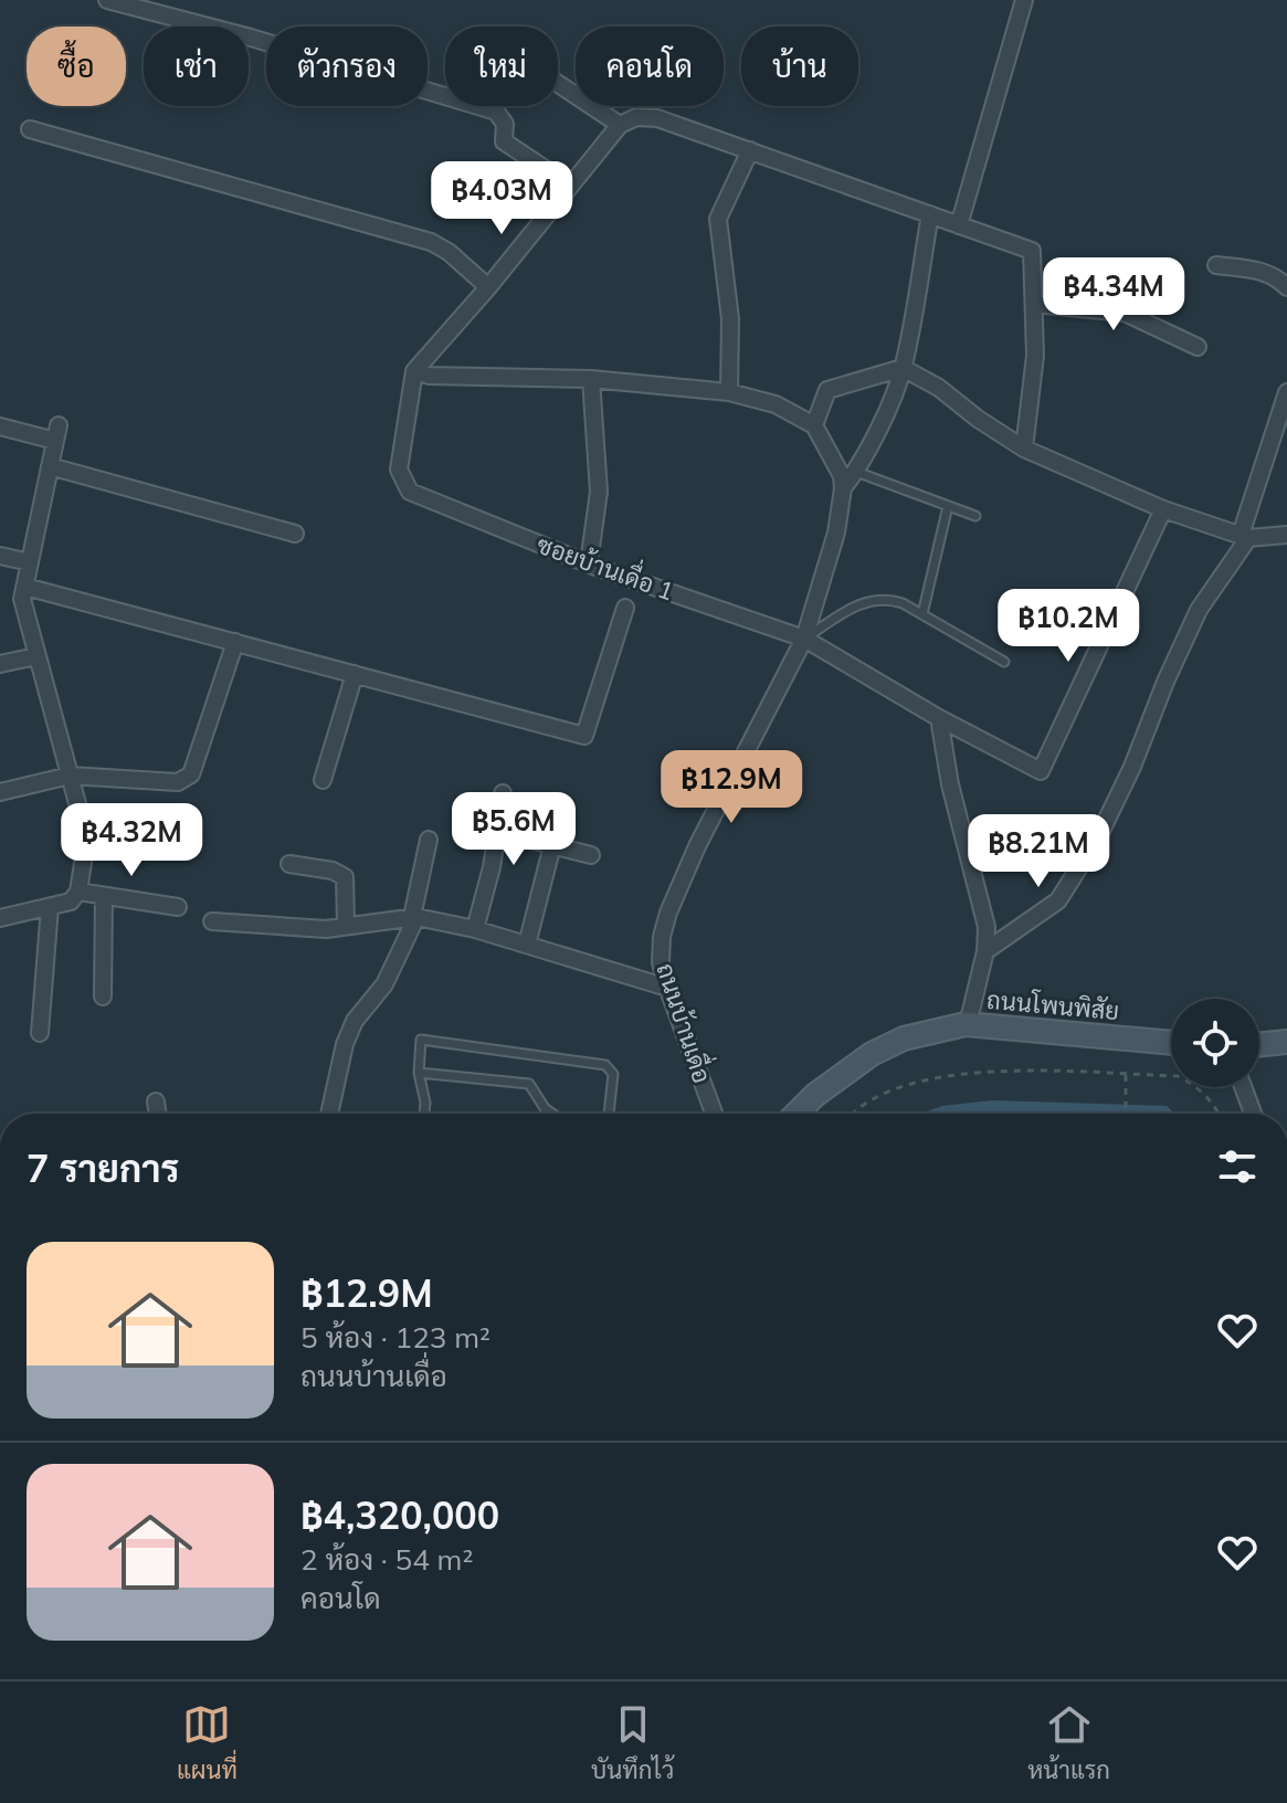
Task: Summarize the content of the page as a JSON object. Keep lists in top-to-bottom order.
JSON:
{
  "streets": {
    "street": ["ซอยบ้านเดื่อ 1", "ถนนโพนพิสัย", "ถนนบ้านเดื่อ"]
  },
  "crossings": [
    ["ซอยบ้านเดื่อ 1", "ถนนบ้านเดื่อ"]
  ],
  "page": {
    "chip": [
      "ซื้อ",
      "เช่า",
      "ตัวกรอง",
      "ใหม่",
      "คอนโด",
      "บ้าน"
    ],
    "price": [
      "฿4.03M",
      "฿4.34M",
      "฿10.2M",
      "฿12.9M",
      "฿5.6M",
      "฿4.32M",
      "฿8.21M"
    ],
    "heading": "7 รายการ",
    "list": [
      {
        "name": "฿12.9M",
        "note": "5 ห้อง · 123 m² · ถนนบ้านเดื่อ"
      },
      {
        "name": "฿4,320,000",
        "note": "2 ห้อง · 54 m² · คอนโด"
      }
    ],
    "tabs": ["แผนที่", "บันทึกไว้", "หน้าแรก"]
  }
}
